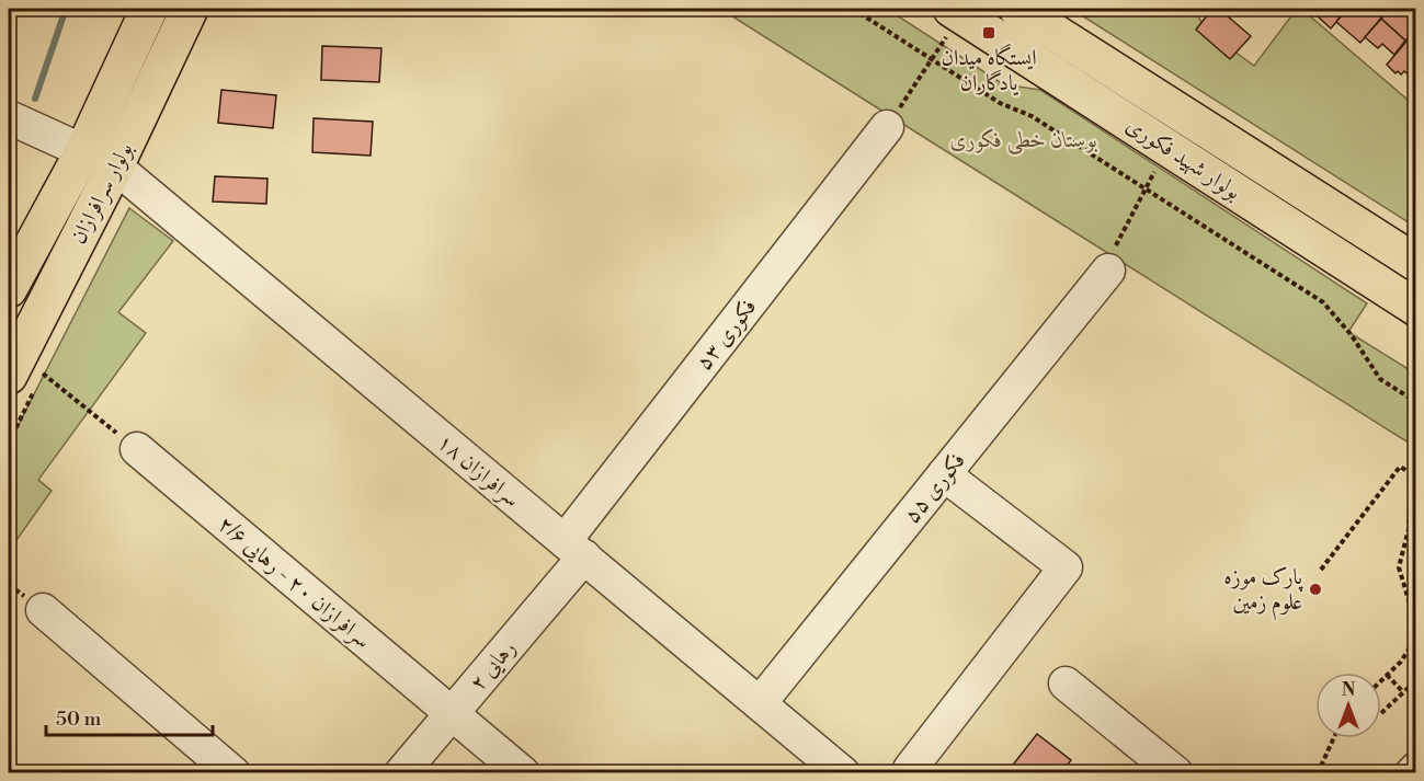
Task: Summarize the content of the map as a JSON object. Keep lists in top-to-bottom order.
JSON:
{
  "streets": {
    "main road": ["بولوار شهید فکوری", "بولوار سرافرازان"],
    "street": [
      "فکوری ۵۳",
      "سرافرازان ۱۸",
      "فکوری ۵۵",
      "سرافرازان ۲۰ - رهایی ۲/۶",
      "رهایی ۲"
    ]
  },
  "crossings": [
    ["بولوار سرافرازان", "سرافرازان ۱۸"],
    ["فکوری ۵۳", "سرافرازان ۱۸"],
    ["فکوری ۵۳", "رهایی ۲"],
    ["سرافرازان ۱۸", "فکوری ۵۵"],
    ["سرافرازان ۱۸", "رهایی ۲"],
    ["سرافرازان ۲۰ - رهایی ۲/۶", "رهایی ۲"]
  ],
  "parks": ["بوستان خطی فکوری"],
  "places": {
    "transit": ["ایستگاه میدان یادگاران"],
    "other": ["پارک موزه علوم زمین"]
  },
  "scale_bar": "50 m",
  "north": "top"
}
